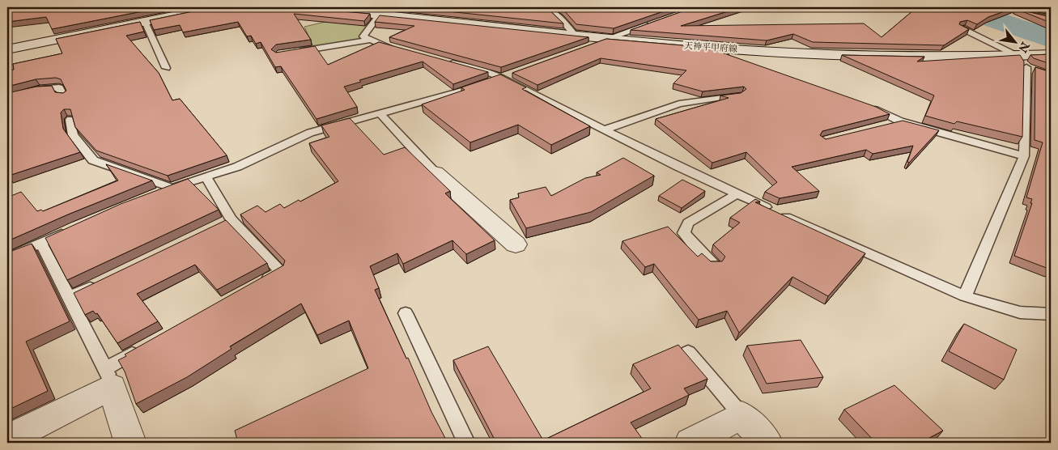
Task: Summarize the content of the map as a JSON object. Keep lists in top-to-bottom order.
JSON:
{
  "streets": {
    "main road": ["天神平甲府線"]
  },
  "north": "bottom right"
}
